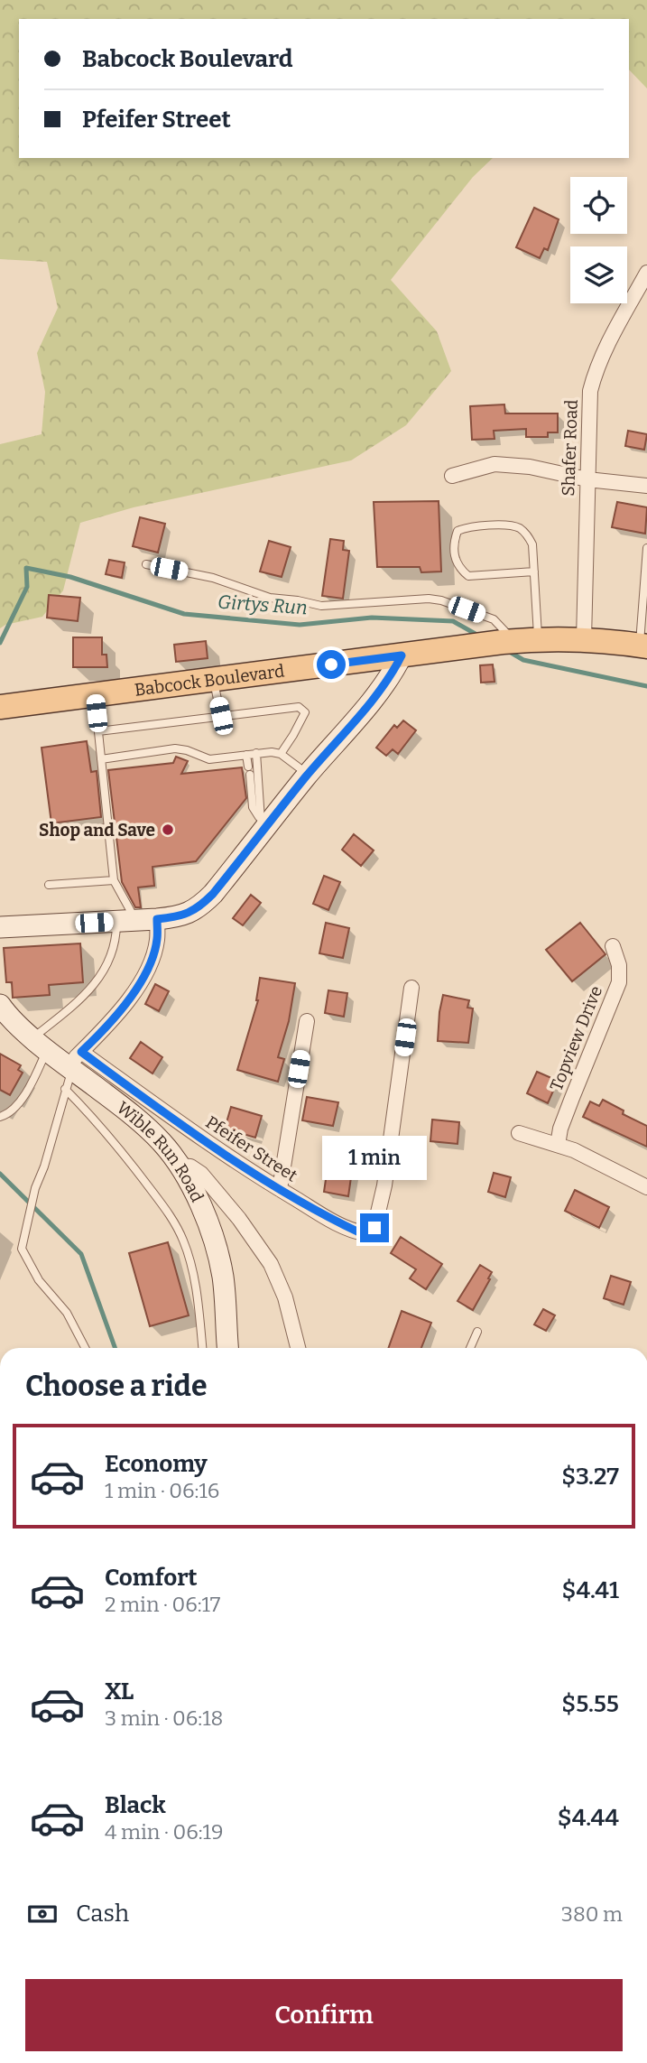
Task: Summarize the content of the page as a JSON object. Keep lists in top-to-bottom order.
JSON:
{
  "streets": {
    "main road": ["Babcock Boulevard"],
    "street": [
      "Shafer Road",
      "Topview Drive",
      "Pfeifer Street",
      "Wible Run Road"
    ]
  },
  "crossings": [
    ["Shafer Road", "Babcock Boulevard"],
    ["Pfeifer Street", "Wible Run Road"]
  ],
  "water": ["Girtys Run"],
  "places": ["Shop and Save"],
  "page": {
    "banner": ["Babcock Boulevard", "Pfeifer Street"],
    "bubble": "1 min",
    "heading": "Choose a ride",
    "list": [
      {
        "name": "Economy",
        "note": "1 min · 06:16",
        "value": "$3.27"
      },
      {
        "name": "Comfort",
        "note": "2 min · 06:17",
        "value": "$4.41"
      },
      {
        "name": "XL",
        "note": "3 min · 06:18",
        "value": "$5.55"
      },
      {
        "name": "Black",
        "note": "4 min · 06:19",
        "value": "$4.44"
      }
    ],
    "pay": ["Cash", "380 m"],
    "buttons": "Confirm"
  }
}
